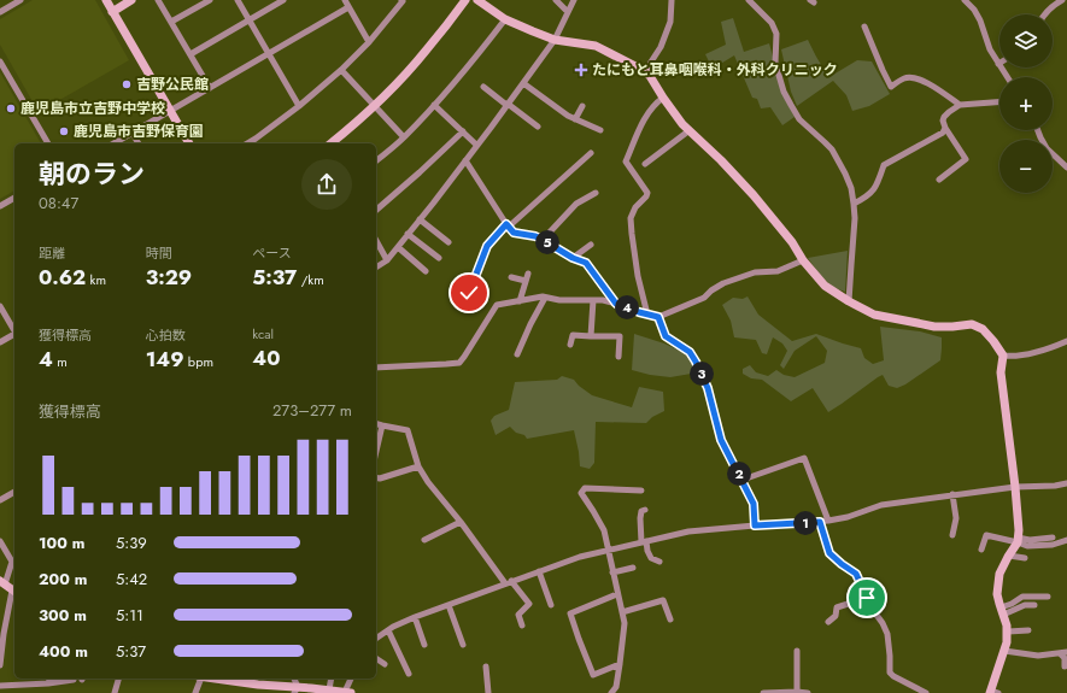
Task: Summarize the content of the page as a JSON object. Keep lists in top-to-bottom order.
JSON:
{
  "places": {
    "health": ["たにもと耳鼻咽喉科・外科クリニック"],
    "other": ["吉野公民館", "鹿児島市立吉野中学校", "鹿児島市吉野保育園"]
  },
  "page": {
    "map_buttons": ["+", "−"],
    "heading": ["朝のラン", "08:47"],
    "stats": [
      ["距離", "0.62 km"],
      ["時間", "3:29"],
      ["ペース", "5:37 /km"],
      ["獲得標高", "4 m"],
      ["心拍数", "149 bpm"],
      ["kcal", "40"]
    ],
    "pins": [
      "5",
      "4",
      "3",
      "2",
      "1"
    ],
    "chart": ["獲得標高", "273–277 m"],
    "list": [
      {
        "name": "100 m",
        "note": "5:39"
      },
      {
        "name": "200 m",
        "note": "5:42"
      },
      {
        "name": "300 m",
        "note": "5:11"
      },
      {
        "name": "400 m",
        "note": "5:37"
      }
    ]
  }
}
